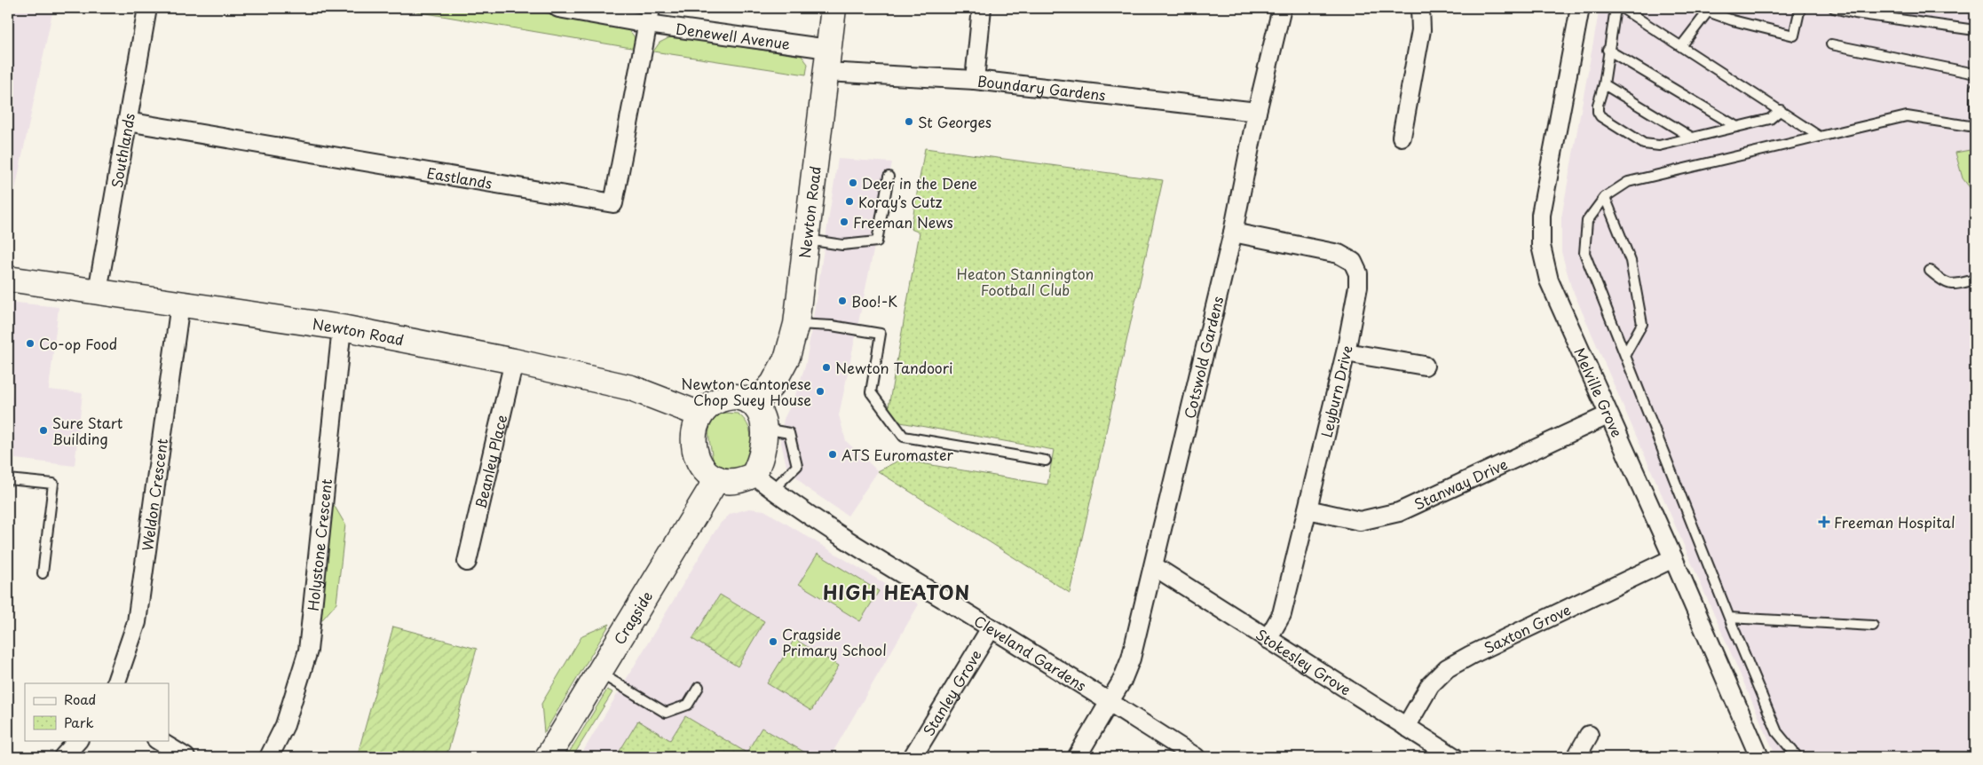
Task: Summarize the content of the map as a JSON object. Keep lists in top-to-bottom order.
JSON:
{
  "streets": {
    "street": [
      "Denewell Avenue",
      "Boundary Gardens",
      "Southlands",
      "Eastlands",
      "Newton Road",
      "Cotswold Gardens",
      "Leyburn Drive",
      "Melville Grove",
      "Beanley Place",
      "Stanway Drive",
      "Weldon Crescent",
      "Holystone Crescent",
      "Cragside",
      "Saxton Grove",
      "Cleveland Gardens",
      "Stokesley Grove",
      "Stanley Grove"
    ]
  },
  "crossings": [
    ["Denewell Avenue", "Boundary Gardens"],
    ["Denewell Avenue", "Eastlands"],
    ["Denewell Avenue", "Newton Road"],
    ["Boundary Gardens", "Newton Road"],
    ["Boundary Gardens", "Cotswold Gardens"],
    ["Southlands", "Eastlands"],
    ["Southlands", "Newton Road"],
    ["Newton Road", "Beanley Place"],
    ["Newton Road", "Weldon Crescent"],
    ["Newton Road", "Holystone Crescent"],
    ["Newton Road", "Cragside"],
    ["Newton Road", "Cleveland Gardens"],
    ["Cotswold Gardens", "Leyburn Drive"],
    ["Cotswold Gardens", "Cleveland Gardens"],
    ["Cotswold Gardens", "Stokesley Grove"],
    ["Leyburn Drive", "Stanway Drive"],
    ["Leyburn Drive", "Stokesley Grove"],
    ["Melville Grove", "Stanway Drive"],
    ["Melville Grove", "Saxton Grove"],
    ["Cragside", "Cleveland Gardens"],
    ["Saxton Grove", "Stokesley Grove"],
    ["Cleveland Gardens", "Stanley Grove"]
  ],
  "districts": ["HIGH HEATON"],
  "parks": ["Heaton Stannington Football Club"],
  "places": {
    "other": [
      "St Georges",
      "Deer in the Dene",
      "Koray’s Cutz",
      "Freeman News",
      "Boo!-K",
      "Co-op Food",
      "Newton Tandoori",
      "Newton Cantonese Chop Suey House",
      "Sure Start Building",
      "ATS Euromaster",
      "Cragside Primary School"
    ],
    "health": ["Freeman Hospital"]
  },
  "legend": ["Road", "Park"]
}
